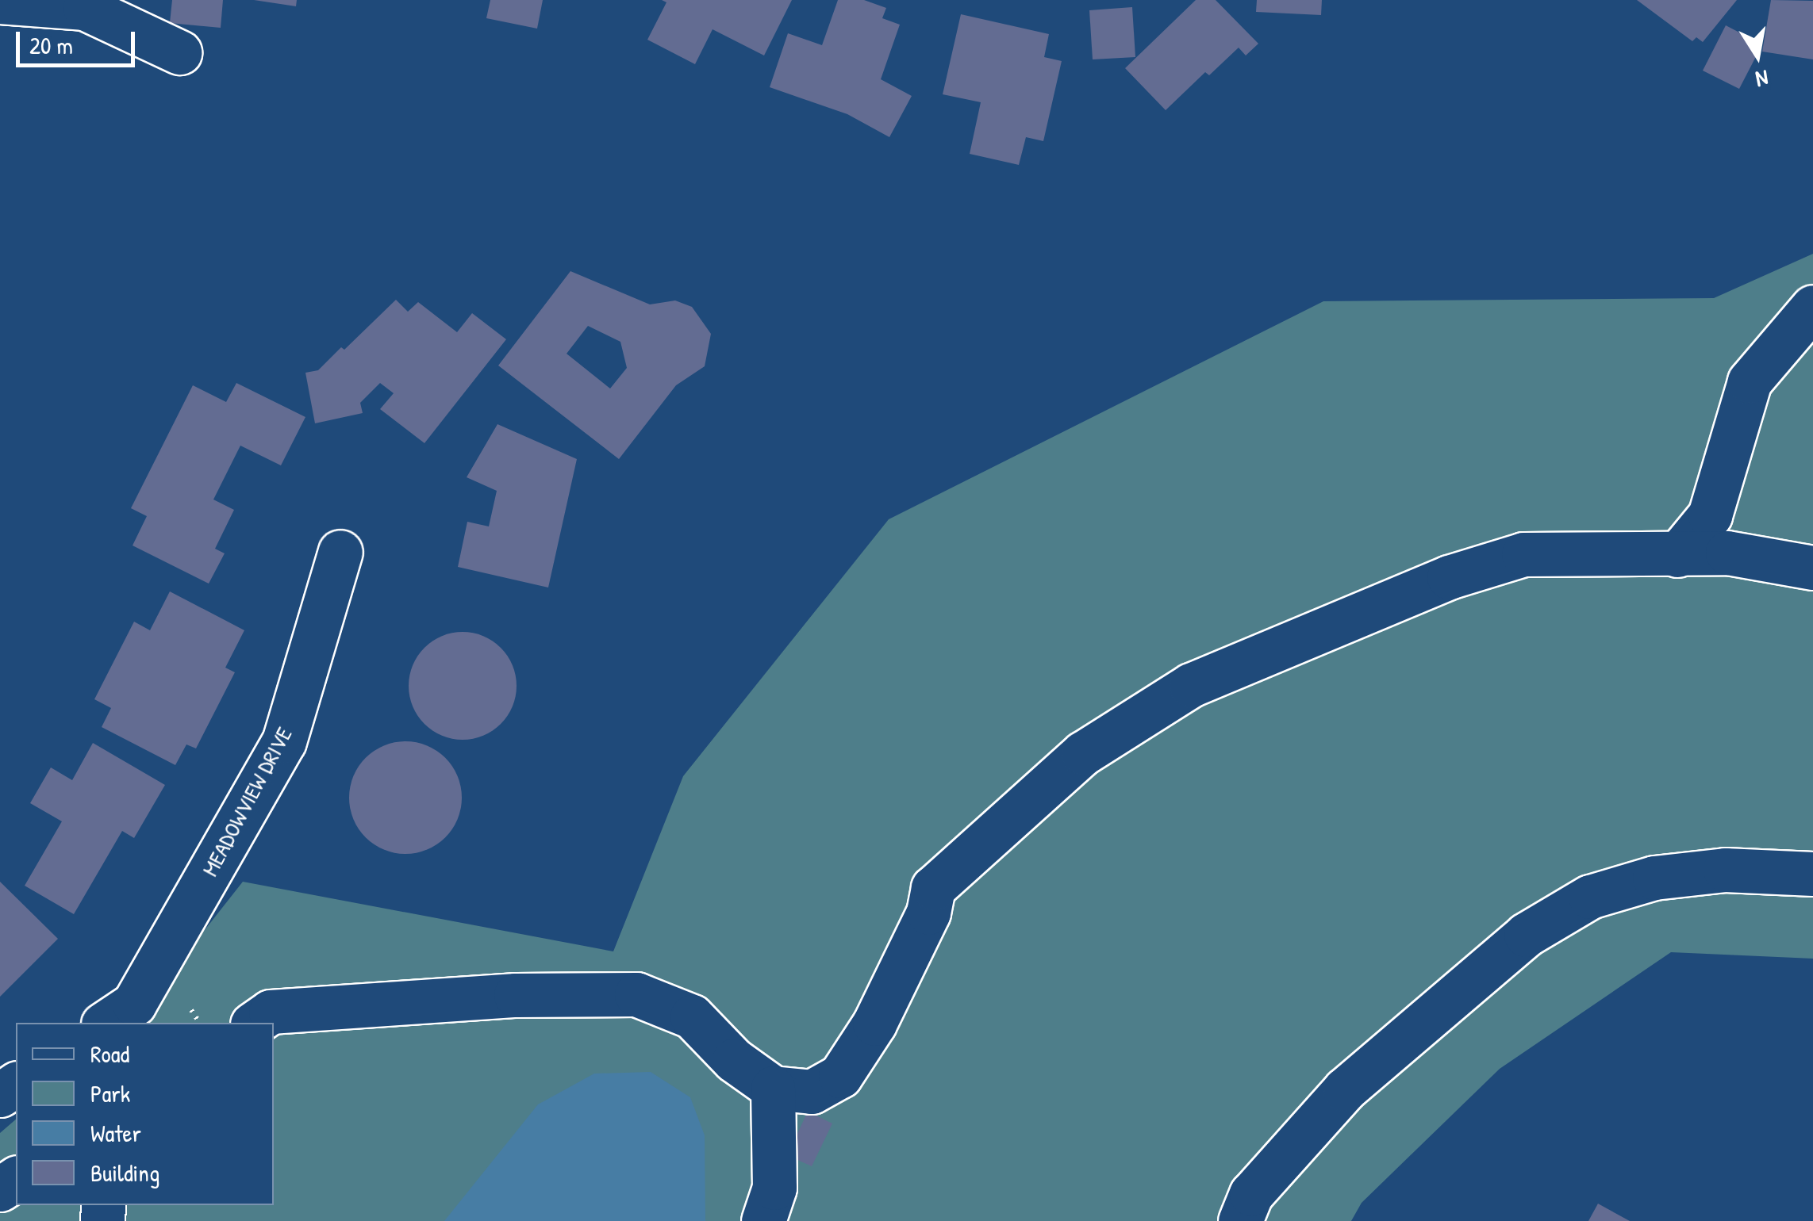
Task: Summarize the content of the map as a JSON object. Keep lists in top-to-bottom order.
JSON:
{
  "streets": {
    "street": ["MEADOWVIEW DRIVE"]
  },
  "legend": [
    "Road",
    "Park",
    "Water",
    "Building"
  ],
  "scale_bar": "20 m",
  "north": "bottom"
}
